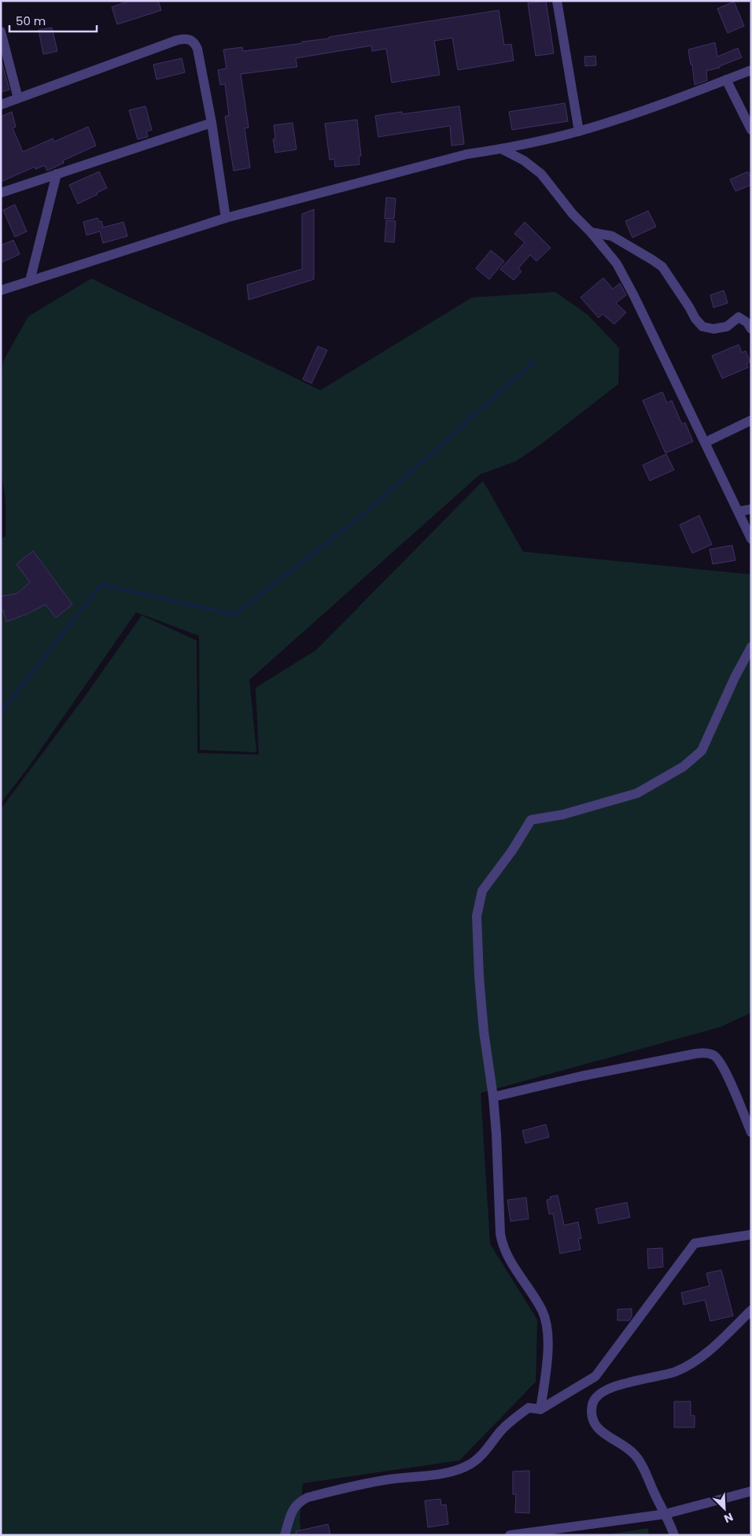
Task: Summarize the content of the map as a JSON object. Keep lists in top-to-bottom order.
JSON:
{
  "scale_bar": "50 m",
  "north": "bottom right"
}
